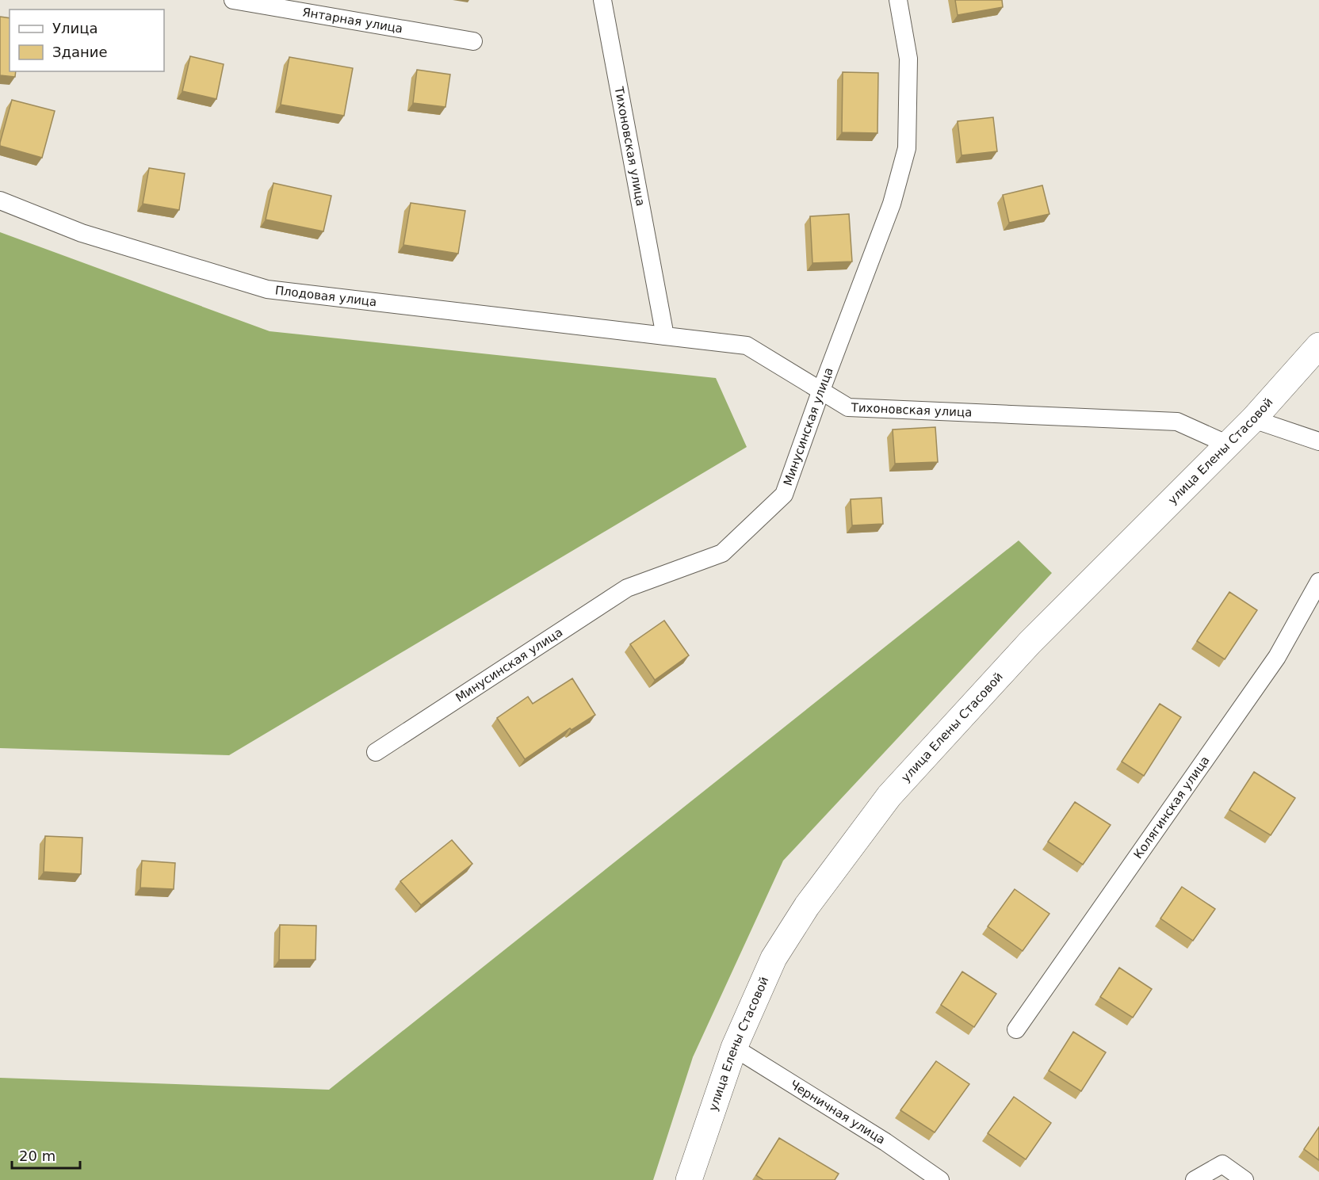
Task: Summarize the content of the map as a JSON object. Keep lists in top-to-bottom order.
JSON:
{
  "streets": {
    "main road": ["улица Елены Стасовой"],
    "street": [
      "Янтарная улица",
      "Тихоновская улица",
      "Плодовая улица",
      "Минусинская улица",
      "Колягинская улица",
      "Черничная улица"
    ]
  },
  "crossings": [
    ["Тихоновская улица", "Плодовая улица"],
    ["Тихоновская улица", "Минусинская улица"],
    ["Тихоновская улица", "улица Елены Стасовой"],
    ["улица Елены Стасовой", "Черничная улица"]
  ],
  "legend": ["Улица", "Здание"],
  "scale_bar": "20 m"
}
